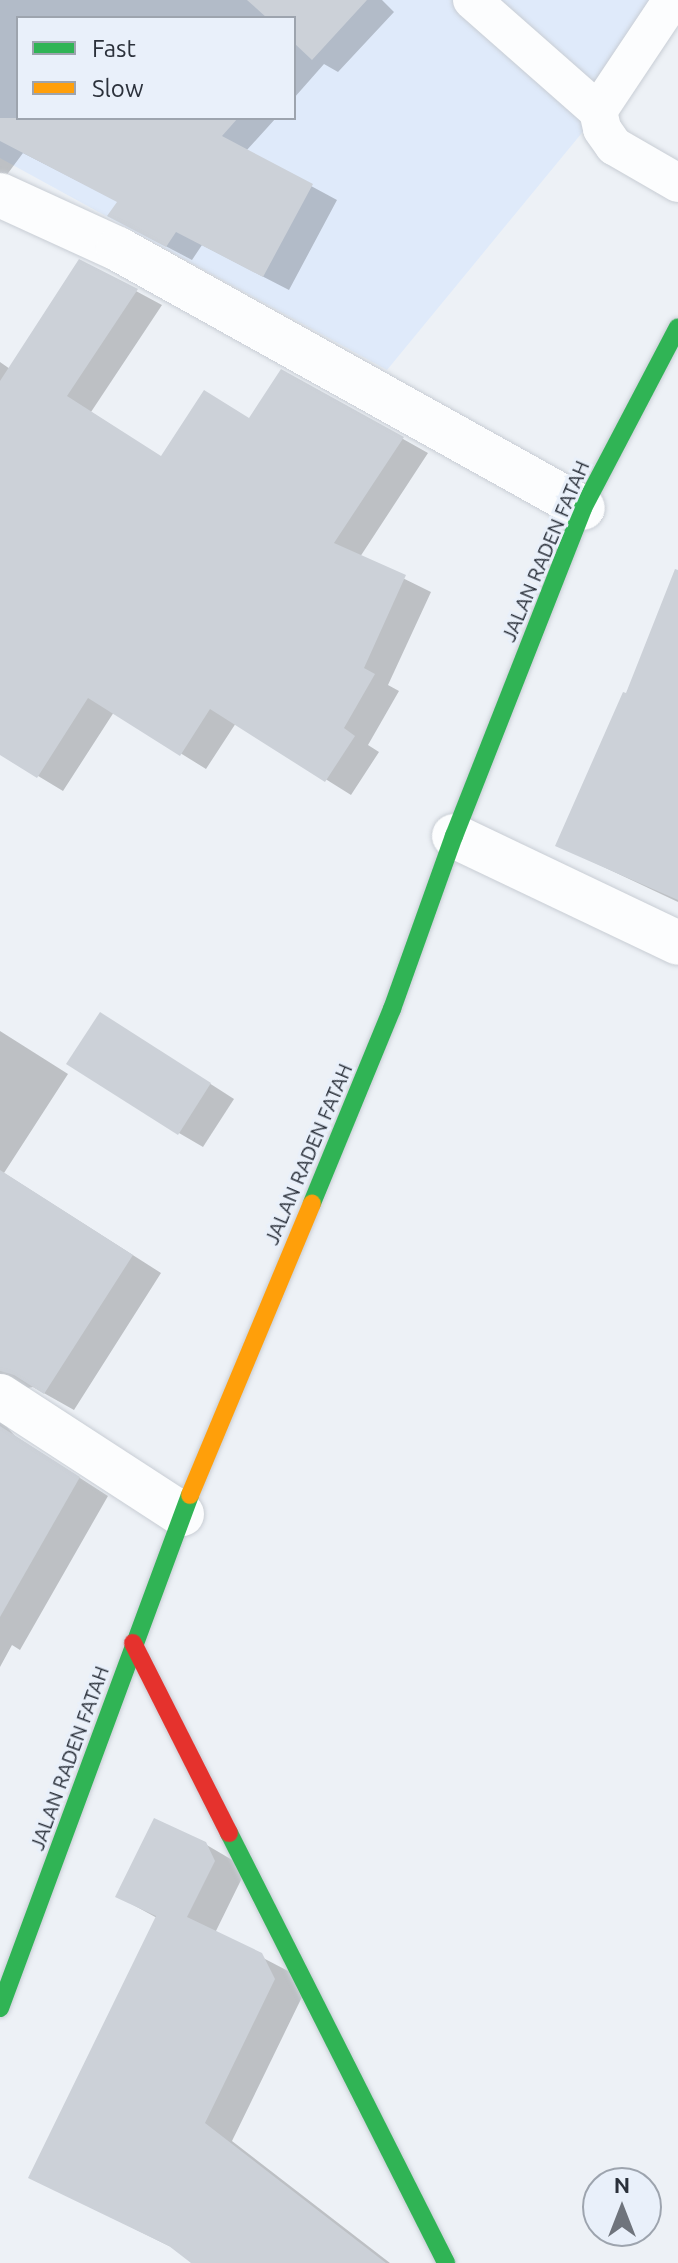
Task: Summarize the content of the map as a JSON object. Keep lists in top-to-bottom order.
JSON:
{
  "streets": {
    "main road": ["JALAN RADEN FATAH"]
  },
  "legend": ["Fast", "Slow"],
  "north": "top"
}
